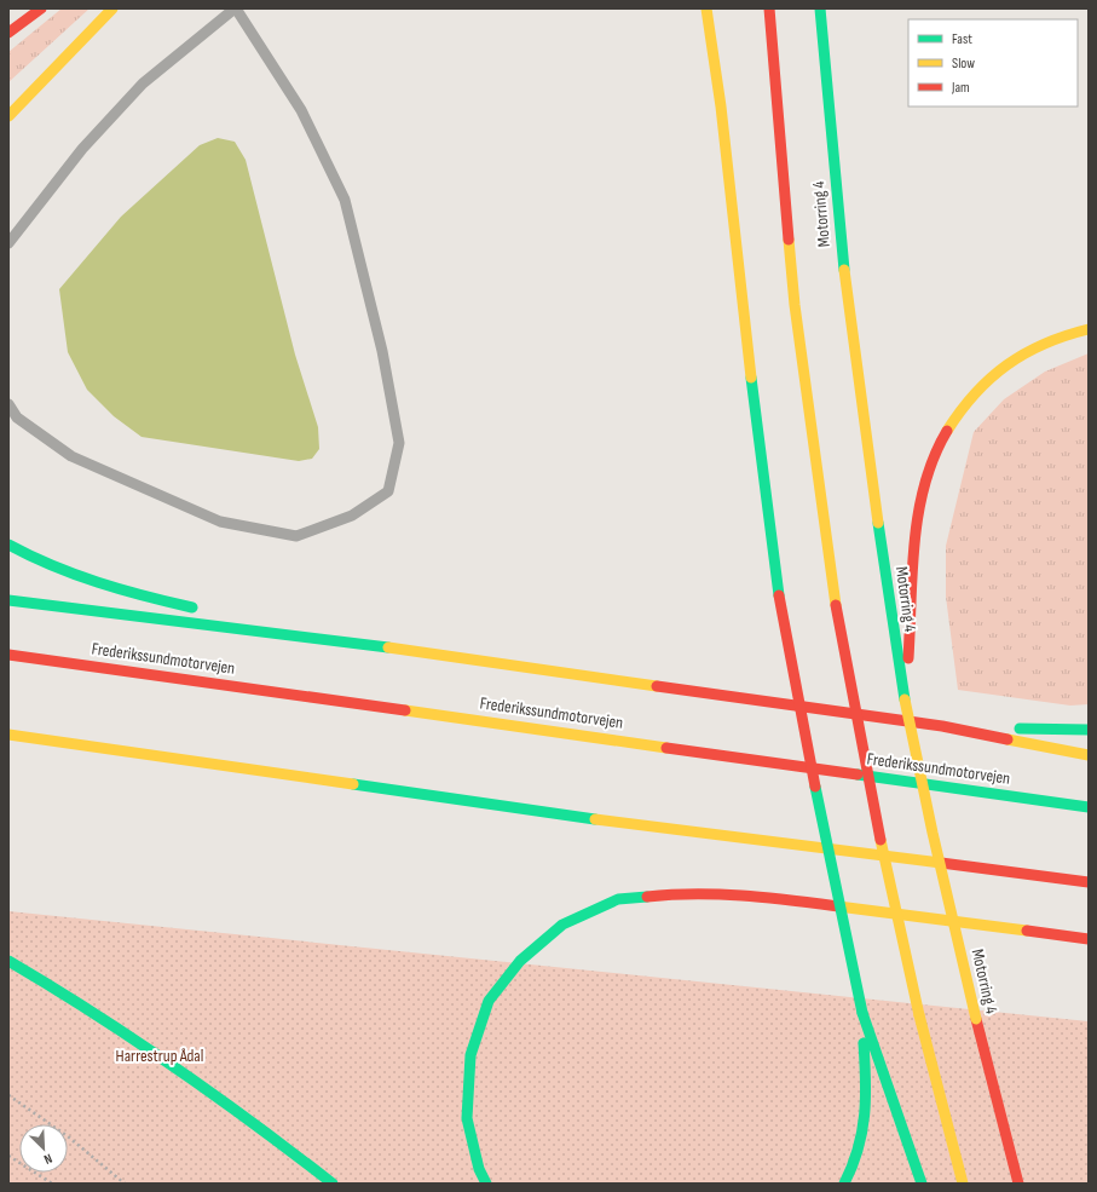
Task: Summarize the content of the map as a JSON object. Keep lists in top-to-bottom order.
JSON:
{
  "streets": {
    "highway": ["Motorring 4", "Frederikssundmotorvejen"]
  },
  "parks": ["Harrestrup Ådal"],
  "legend": ["Fast", "Slow", "Jam"],
  "north": "bottom right"
}
